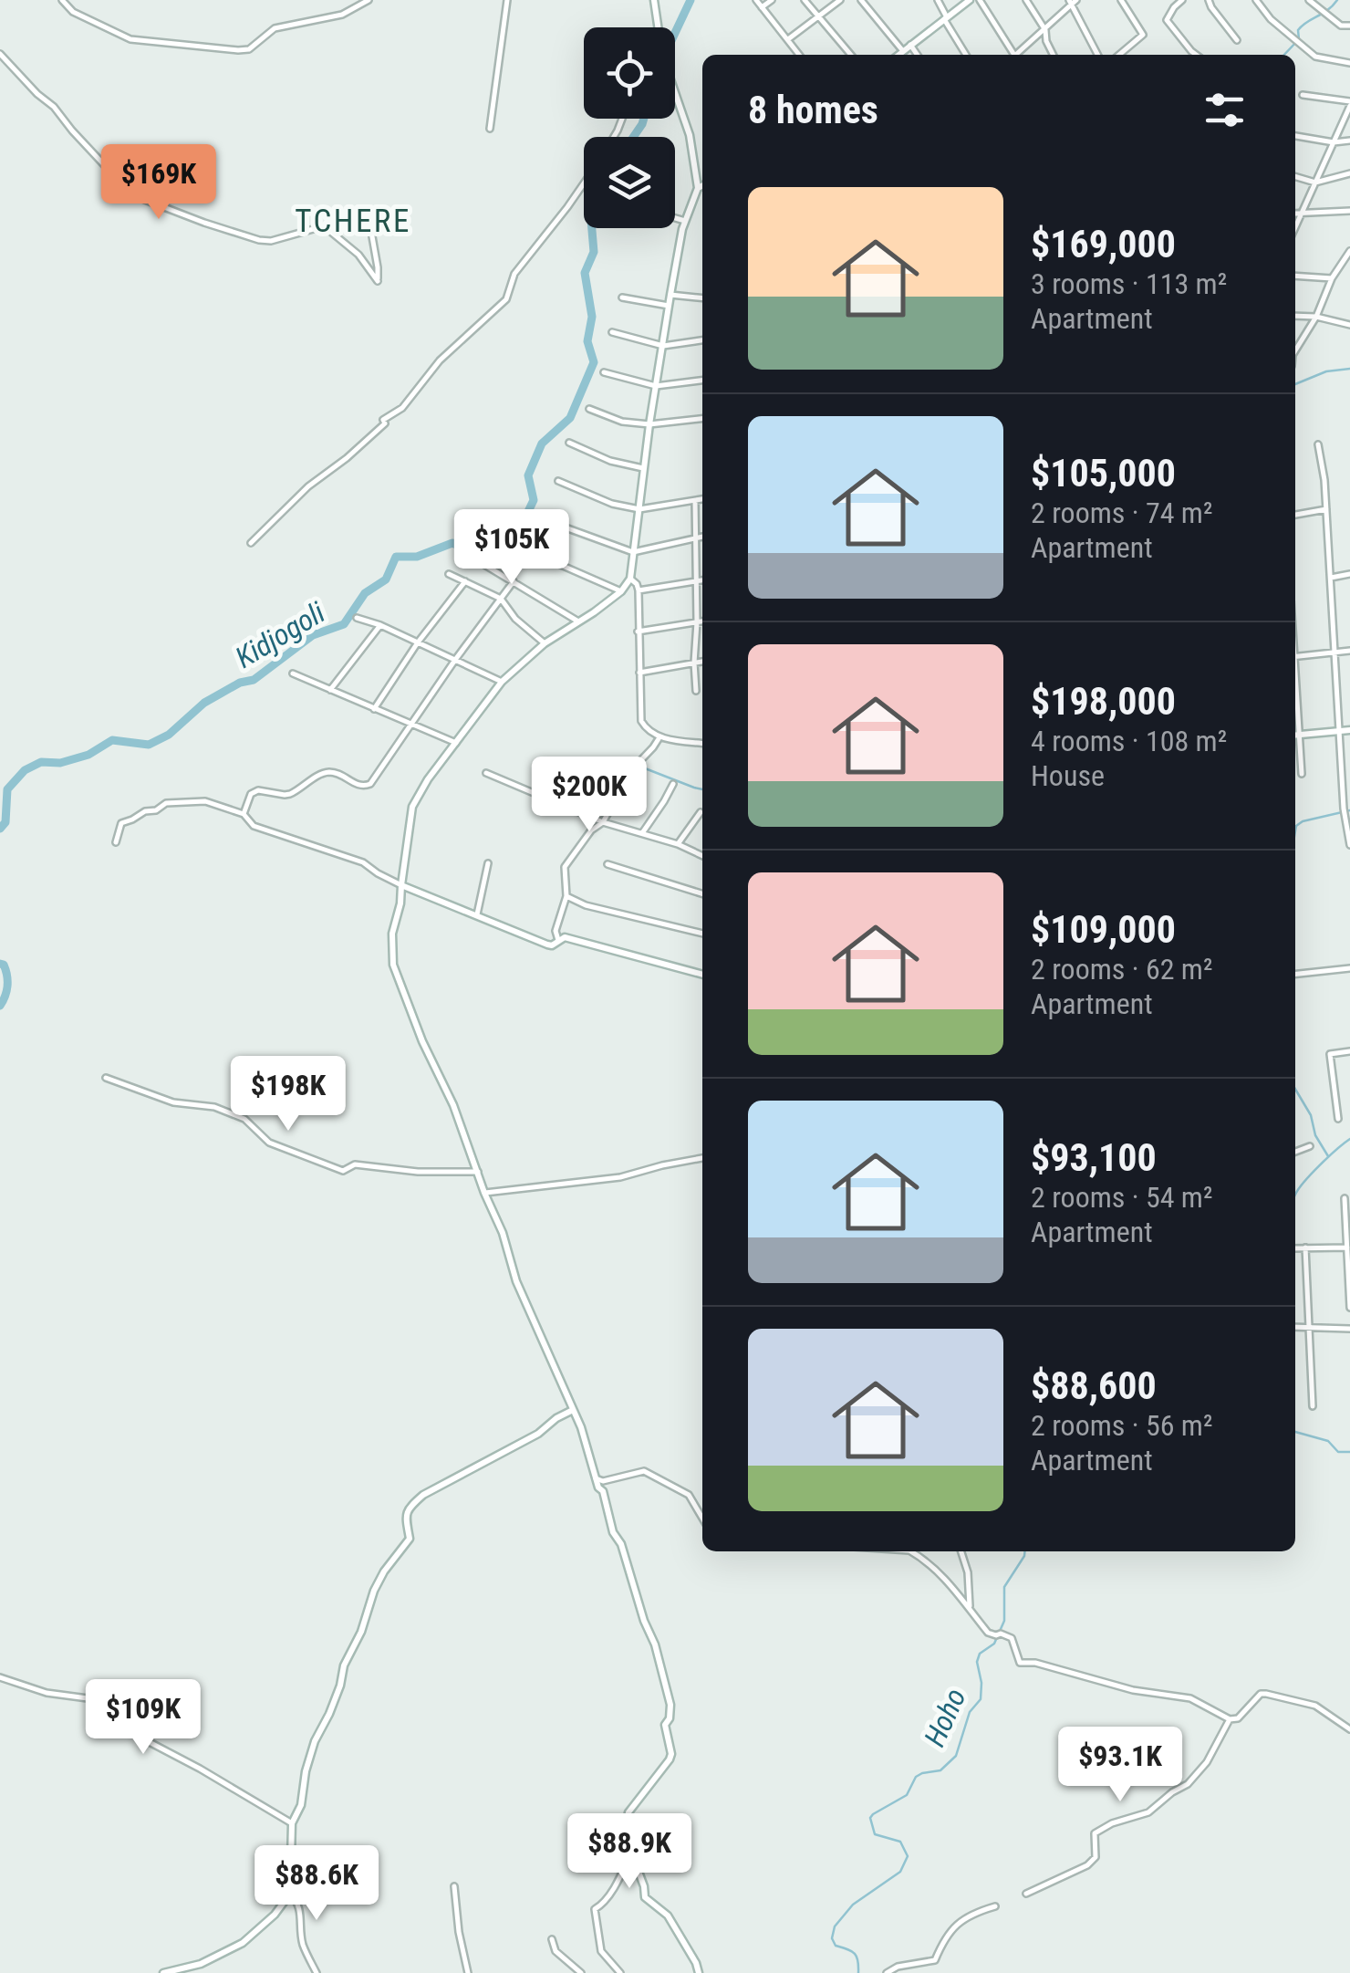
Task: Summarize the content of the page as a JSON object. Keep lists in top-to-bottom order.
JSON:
{
  "districts": ["TCHERE"],
  "water": ["Kidjogoli", "Hoho"],
  "page": {
    "heading": "8 homes",
    "price": [
      "$169K",
      "$105K",
      "$200K",
      "$198K",
      "$109K",
      "$93.1K",
      "$88.9K",
      "$88.6K"
    ],
    "list": [
      {
        "name": "$169,000",
        "note": "3 rooms · 113 m² · Apartment"
      },
      {
        "name": "$105,000",
        "note": "2 rooms · 74 m² · Apartment"
      },
      {
        "name": "$198,000",
        "note": "4 rooms · 108 m² · House"
      },
      {
        "name": "$109,000",
        "note": "2 rooms · 62 m² · Apartment"
      },
      {
        "name": "$93,100",
        "note": "2 rooms · 54 m² · Apartment"
      },
      {
        "name": "$88,600",
        "note": "2 rooms · 56 m² · Apartment"
      }
    ]
  }
}
